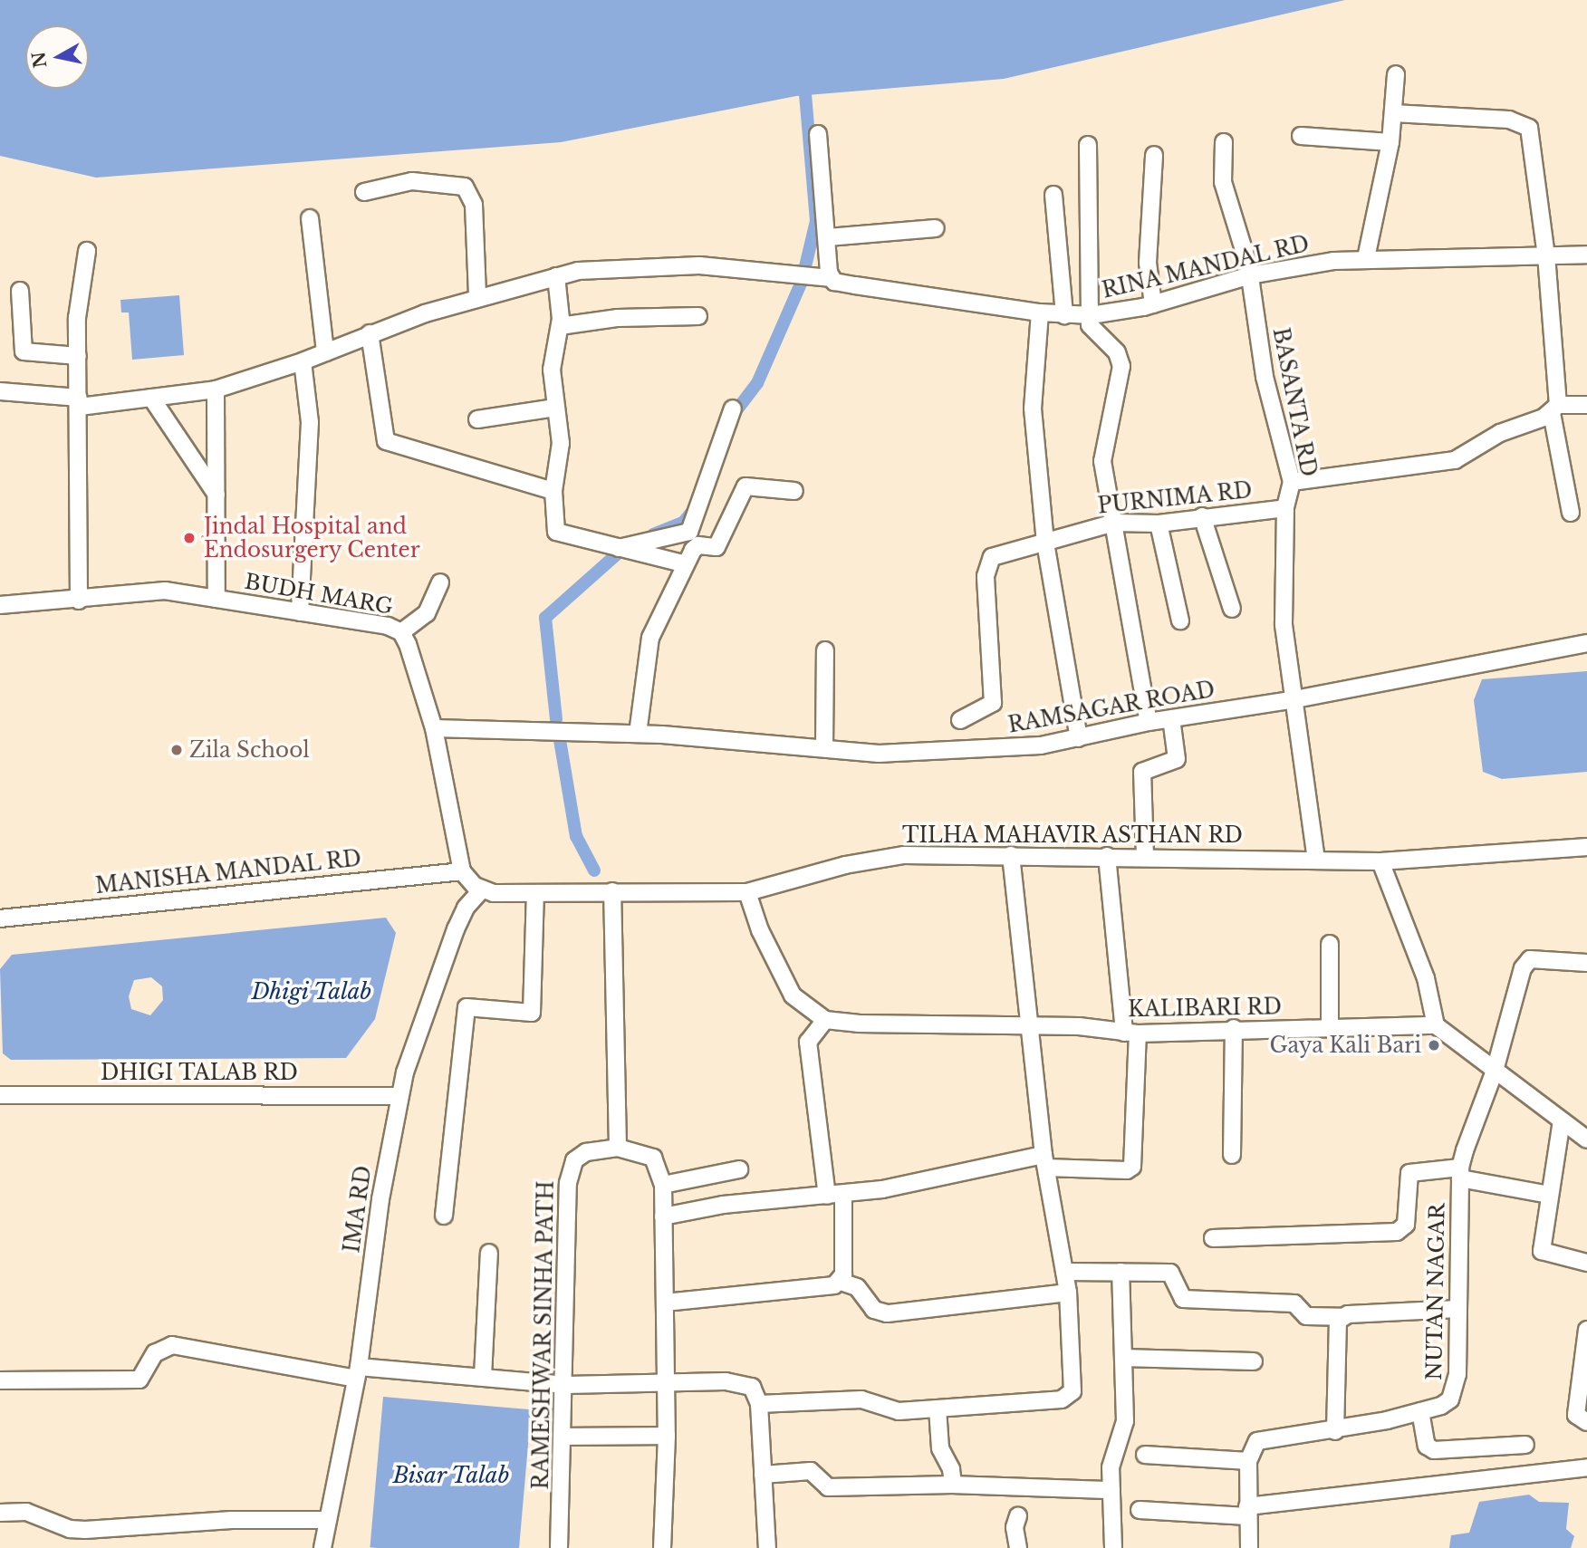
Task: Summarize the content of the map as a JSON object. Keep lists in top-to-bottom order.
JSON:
{
  "streets": {
    "street": [
      "RINA MANDAL RD",
      "BASANTA RD",
      "PURNIMA RD",
      "BUDH MARG",
      "RAMSAGAR ROAD",
      "TILHA MAHAVIR ASTHAN RD",
      "MANISHA MANDAL RD",
      "KALIBARI RD",
      "DHIGI TALAB RD",
      "IMA RD",
      "NUTAN NAGAR",
      "RAMESHWAR SINHA PATH"
    ]
  },
  "crossings": [
    ["RINA MANDAL RD", "BASANTA RD"],
    ["BASANTA RD", "PURNIMA RD"],
    ["BASANTA RD", "RAMSAGAR ROAD"],
    ["BASANTA RD", "TILHA MAHAVIR ASTHAN RD"],
    ["BUDH MARG", "MANISHA MANDAL RD"],
    ["TILHA MAHAVIR ASTHAN RD", "IMA RD"],
    ["DHIGI TALAB RD", "IMA RD"]
  ],
  "water": ["Dhigi Talab", "Bisar Talab"],
  "places": ["Jindal Hospital and Endosurgery Center", "Zila School", "Gaya Kali Bari"],
  "north": "left"
}
